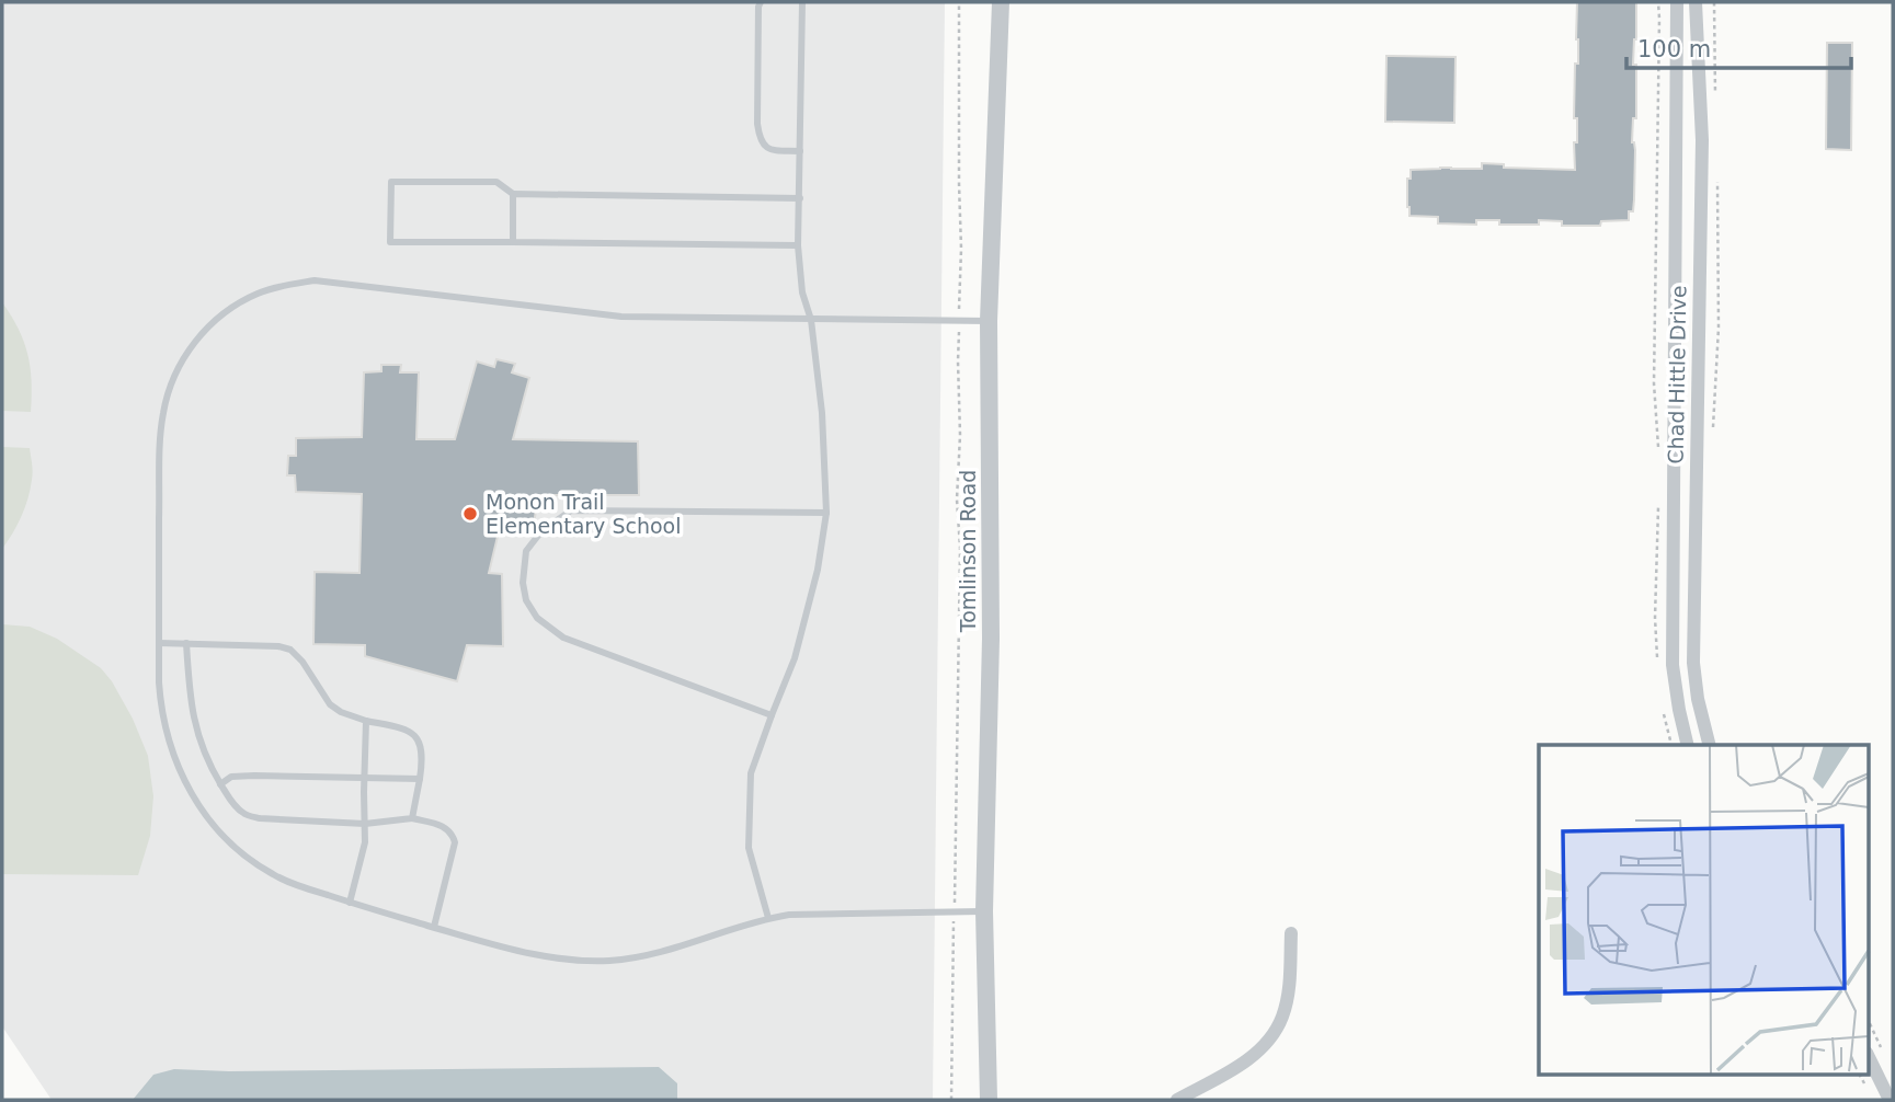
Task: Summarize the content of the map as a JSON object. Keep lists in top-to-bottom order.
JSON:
{
  "streets": {
    "street": ["Chad Hittle Drive", "Tomlinson Road"]
  },
  "places": ["Monon Trail Elementary School"],
  "scale_bar": "100 m"
}
